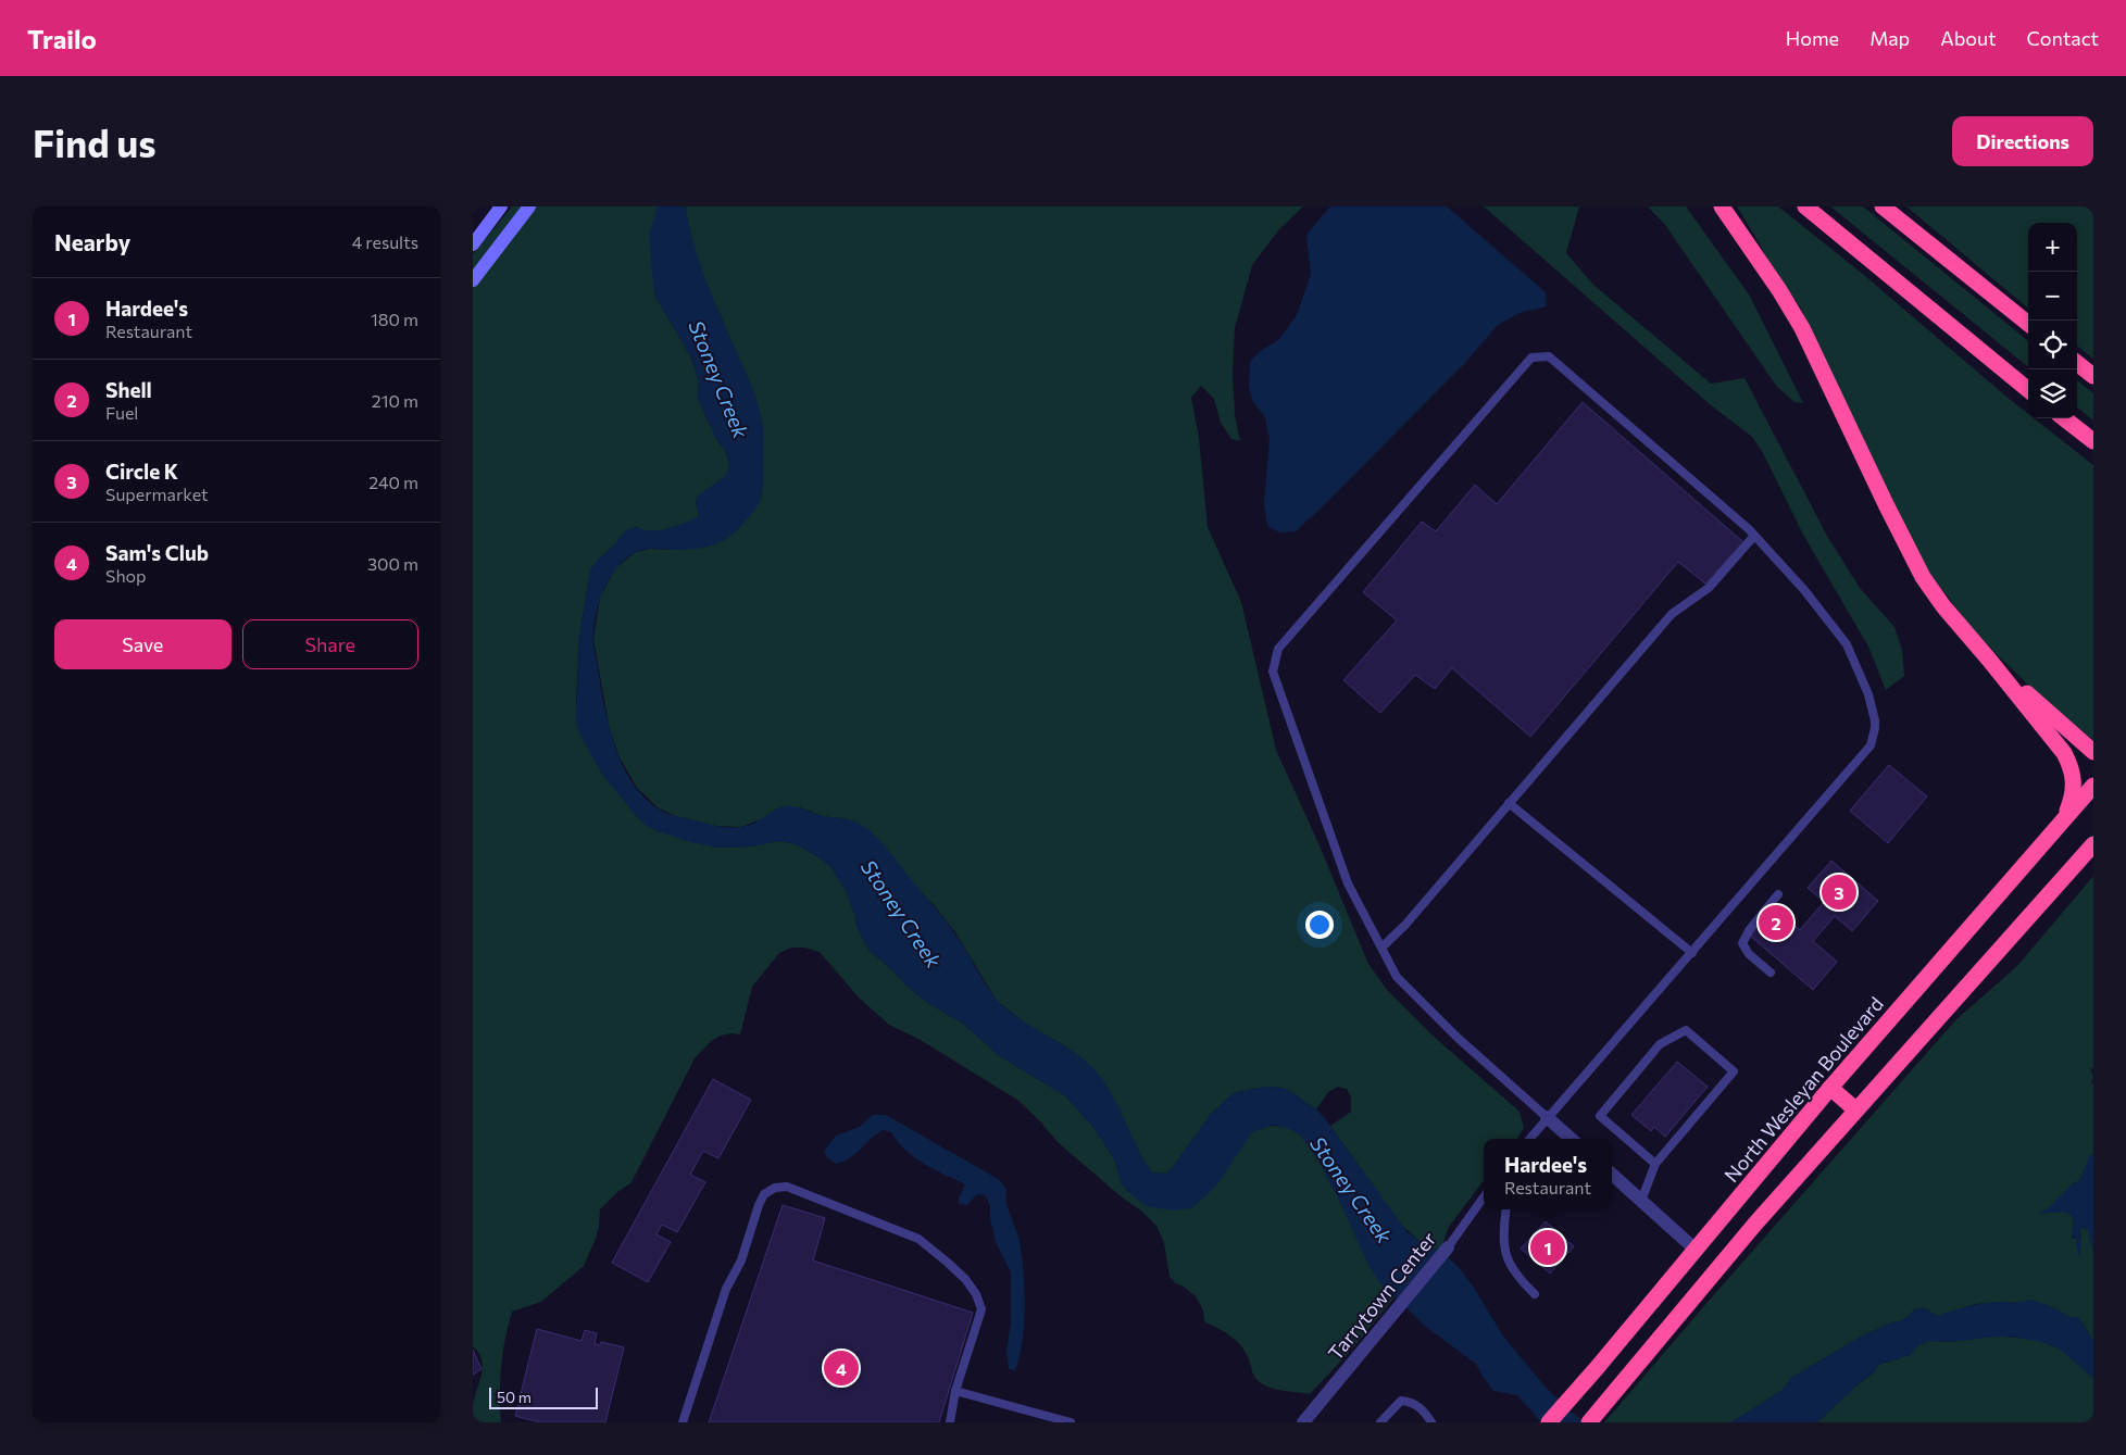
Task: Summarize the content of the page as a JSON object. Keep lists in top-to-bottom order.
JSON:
{
  "streets": {
    "highway": ["North Wesleyan Boulevard"],
    "street": ["Tarrytown Center"]
  },
  "water": ["Stoney Creek"],
  "scale_bar": "50 m",
  "page": {
    "header": "Trailo",
    "nav": [
      "Home",
      "Map",
      "About",
      "Contact"
    ],
    "buttons": [
      "Directions",
      ["Save", "Share"]
    ],
    "title": "Find us",
    "heading": ["Nearby", "4 results"],
    "map_buttons": ["+", "−"],
    "list": [
      {
        "mark": "1",
        "name": "Hardee's",
        "note": "Restaurant",
        "value": "180 m"
      },
      {
        "mark": "2",
        "name": "Shell",
        "note": "Fuel",
        "value": "210 m"
      },
      {
        "mark": "3",
        "name": "Circle K",
        "note": "Supermarket",
        "value": "240 m"
      },
      {
        "mark": "4",
        "name": "Sam's Club",
        "note": "Shop",
        "value": "300 m"
      }
    ],
    "pins": [
      "3",
      "2",
      "1",
      "4"
    ],
    "popup": ["Hardee's", "Restaurant"],
    "scale": "50 m"
  }
}
